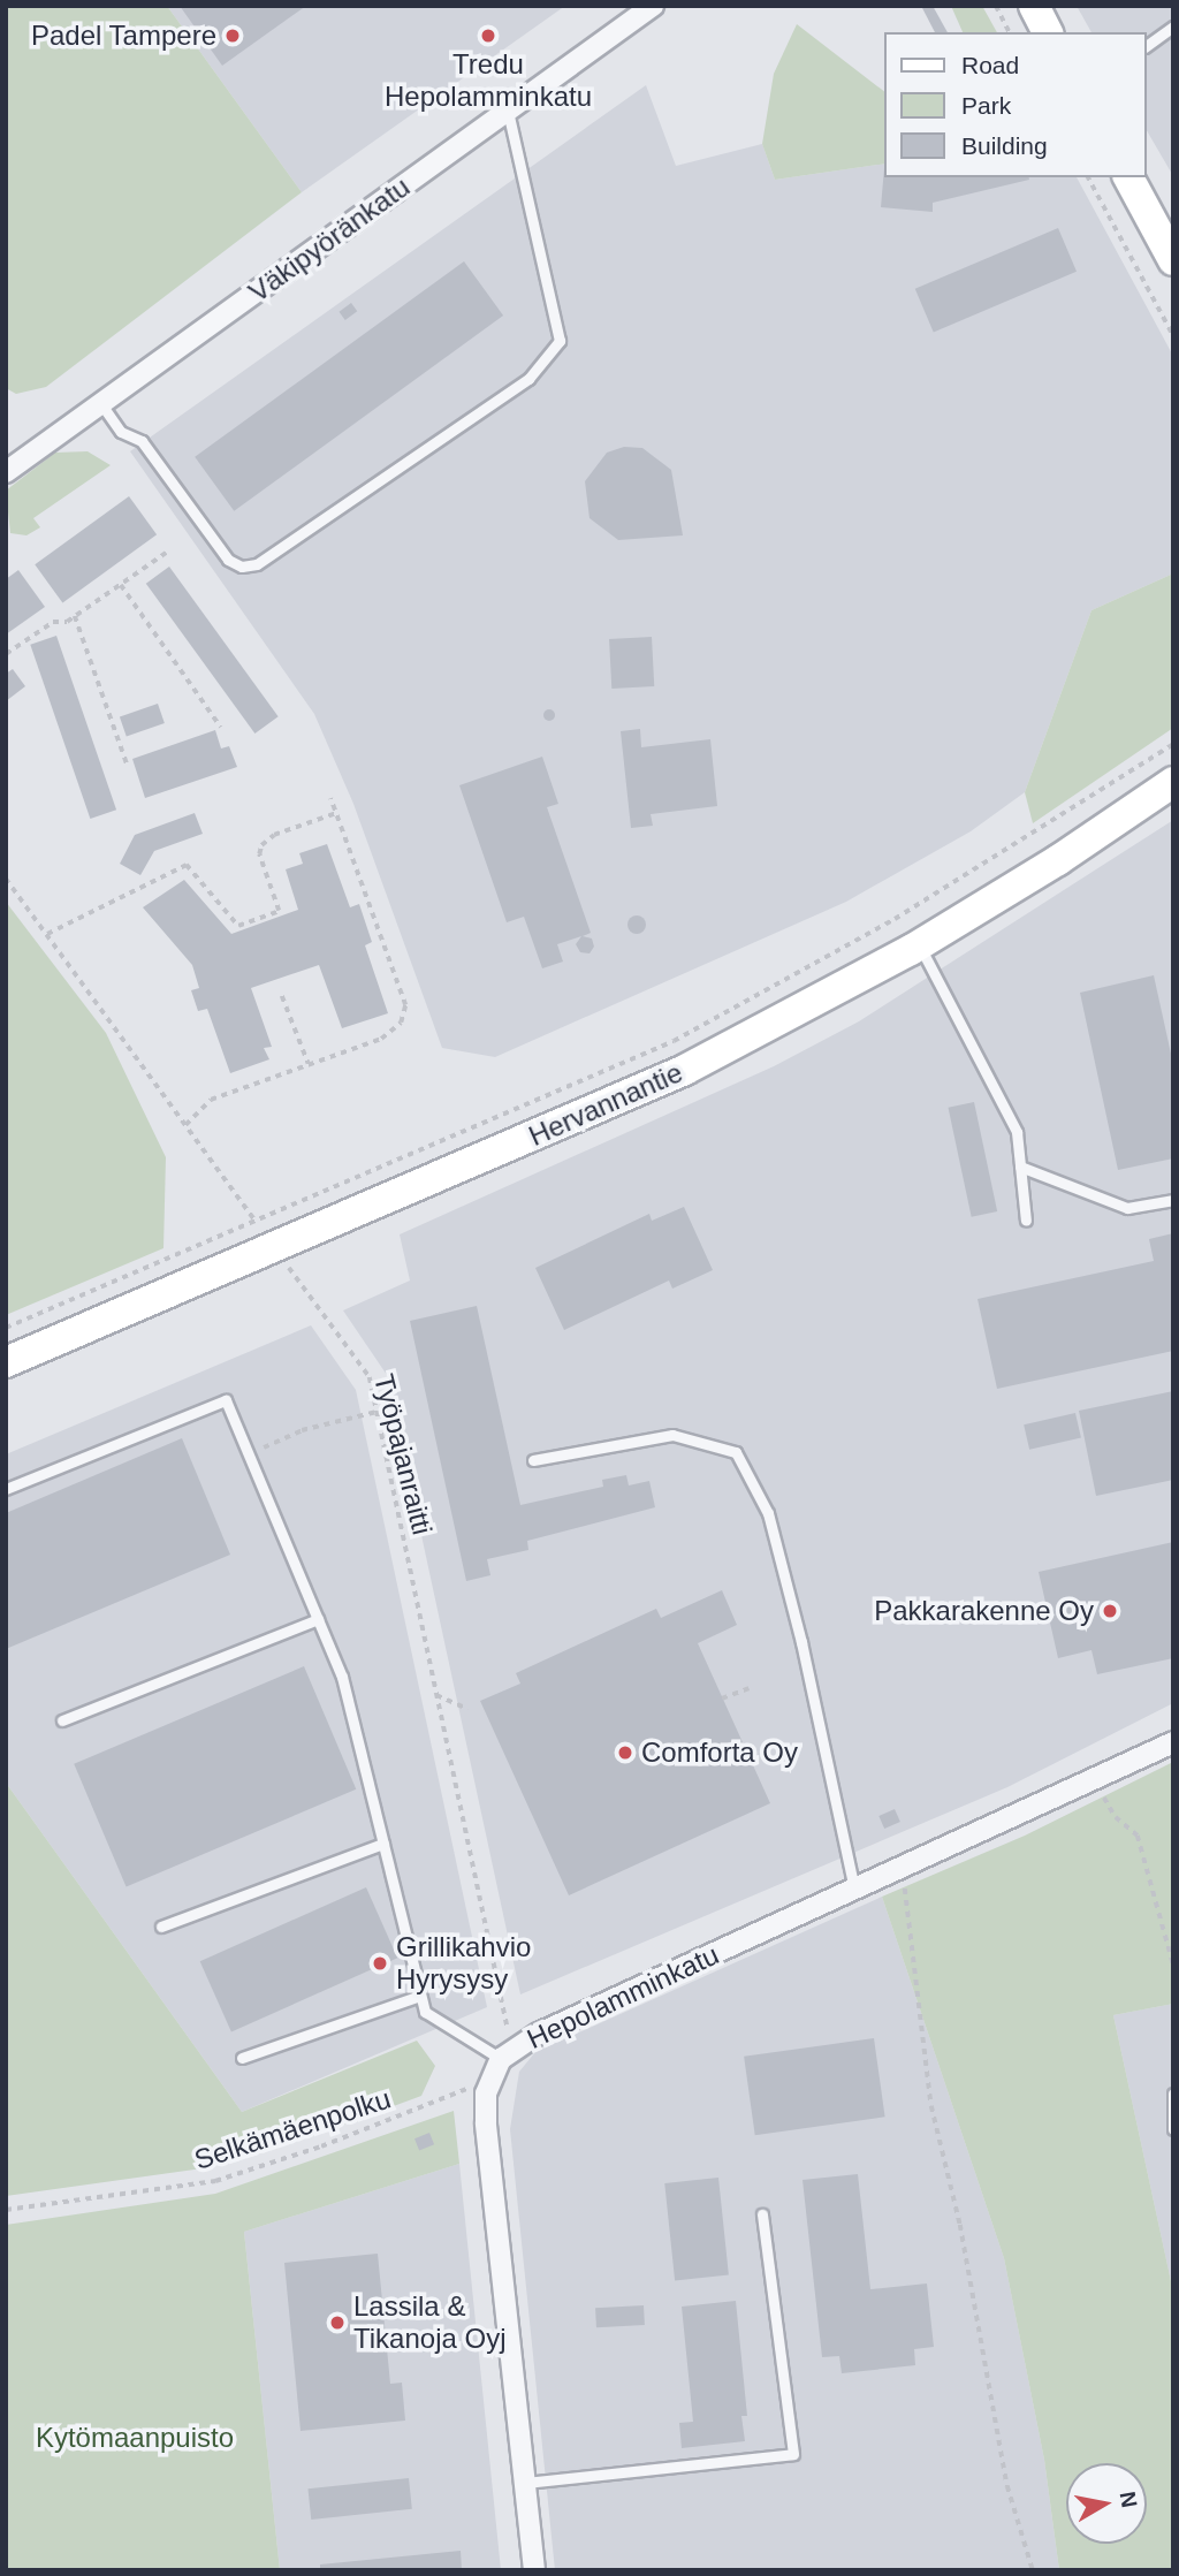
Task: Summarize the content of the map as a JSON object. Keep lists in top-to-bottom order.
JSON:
{
  "streets": {
    "main road": ["Hervannantie"],
    "street": ["Väkipyöränkatu", "Hepolamminkatu"],
    "path": ["Työpajanraitti", "Selkämäenpolku"]
  },
  "crossings": [
    ["Hervannantie", "Työpajanraitti"],
    ["Työpajanraitti", "Hepolamminkatu"],
    ["Hepolamminkatu", "Selkämäenpolku"]
  ],
  "parks": ["Kytömaanpuisto"],
  "places": [
    "Padel Tampere",
    "Tredu Hepolamminkatu",
    "Pakkarakenne Oy",
    "Comforta Oy",
    "Grillikahvio Hyrysysy",
    "Lassila & Tikanoja Oyj"
  ],
  "legend": ["Road", "Park", "Building"],
  "north": "right"
}
